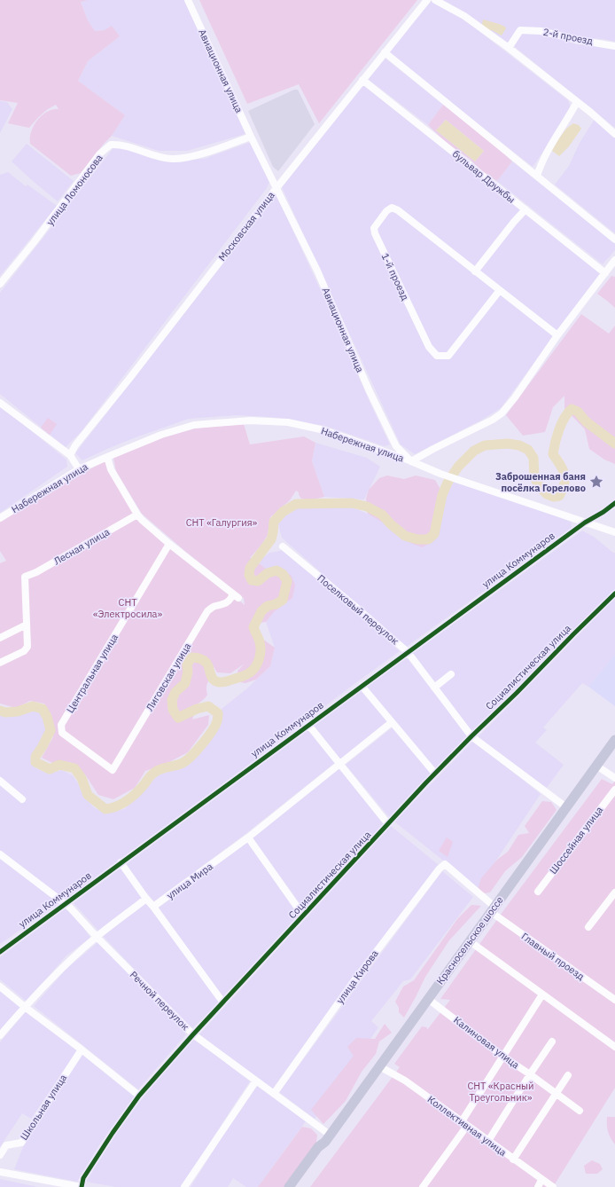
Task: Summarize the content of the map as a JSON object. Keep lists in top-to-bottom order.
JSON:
{
  "streets": {
    "highway": ["Красносельское шоссе"],
    "street": [
      "2-й проезд",
      "Авиационная улица",
      "бульвар Дружбы",
      "улица Ломоносова",
      "Московская улица",
      "1-й проезд",
      "Набережная улица",
      "Лесная улица",
      "улица Коммунаров",
      "Поселковый переулок",
      "Социалистическая улица",
      "Центральная улица",
      "Лиговская улица",
      "Шоссейная улица",
      "улица Мира",
      "Главный проезд",
      "улица Кирова",
      "Речной переулок",
      "Калиновая улица",
      "Школьная улица",
      "Коллективная улица"
    ]
  },
  "crossings": [
    ["Авиационная улица", "улица Ломоносова"],
    ["Авиационная улица", "Московская улица"],
    ["Авиационная улица", "Набережная улица"],
    ["Авиационная улица", "улица Коммунаров"],
    ["бульвар Дружбы", "Московская улица"],
    ["бульвар Дружбы", "Набережная улица"],
    ["1-й проезд", "Набережная улица"],
    ["улица Коммунаров", "Поселковый переулок"],
    ["улица Коммунаров", "Речной переулок"],
    ["Поселковый переулок", "Социалистическая улица"],
    ["Поселковый переулок", "Красносельское шоссе"],
    ["Социалистическая улица", "Речной переулок"],
    ["Центральная улица", "Лиговская улица"],
    ["Красносельское шоссе", "Главный проезд"],
    ["Красносельское шоссе", "Речной переулок"],
    ["Красносельское шоссе", "Калиновая улица"],
    ["Красносельское шоссе", "Коллективная улица"],
    ["Главный проезд", "улица Кирова"],
    ["улица Кирова", "Речной переулок"]
  ],
  "parks": ["СНТ «Галургия»", "СНТ «Электросила»", "СНТ «Красный Треугольник»"],
  "places": {
    "place": ["Заброшенная баня посёлка Горелово"]
  }
}
